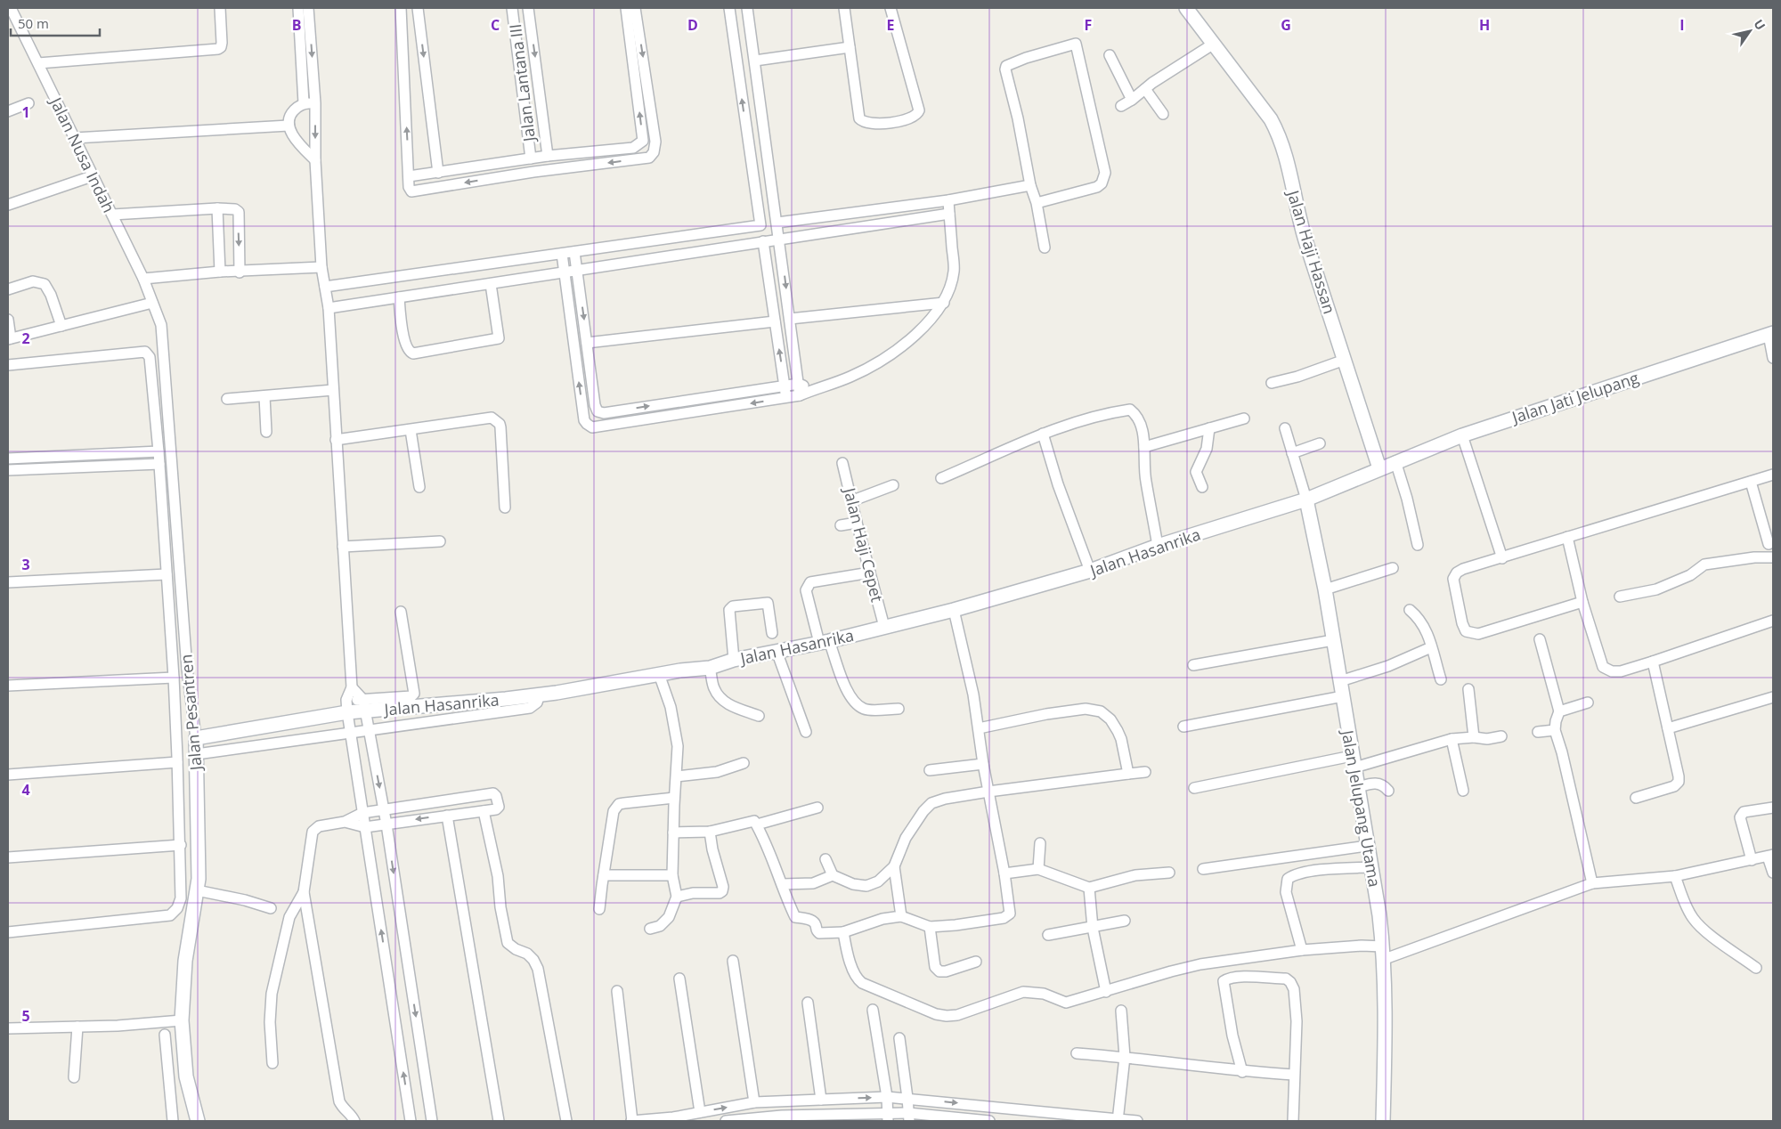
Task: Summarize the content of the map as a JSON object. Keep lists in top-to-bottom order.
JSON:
{
  "streets": {
    "street": [
      "Jalan Lantana III",
      "Jalan Nusa Indah",
      "Jalan Haji Hassan",
      "Jalan Jati Jelupang",
      "Jalan Haji Cepet",
      "Jalan Hasanrika",
      "Jalan Pesantren",
      "Jalan Jelupang Utama"
    ]
  },
  "crossings": [
    ["Jalan Nusa Indah", "Jalan Pesantren"],
    ["Jalan Haji Hassan", "Jalan Jati Jelupang"],
    ["Jalan Haji Hassan", "Jalan Hasanrika"],
    ["Jalan Jati Jelupang", "Jalan Hasanrika"],
    ["Jalan Haji Cepet", "Jalan Hasanrika"],
    ["Jalan Hasanrika", "Jalan Pesantren"],
    ["Jalan Hasanrika", "Jalan Jelupang Utama"]
  ],
  "scale_bar": "50 m",
  "north": "top right",
  "grid": {
    "columns": [
      "B",
      "C",
      "D",
      "E",
      "F",
      "G",
      "H",
      "I"
    ],
    "rows": [
      "1",
      "2",
      "3",
      "4",
      "5"
    ]
  }
}
